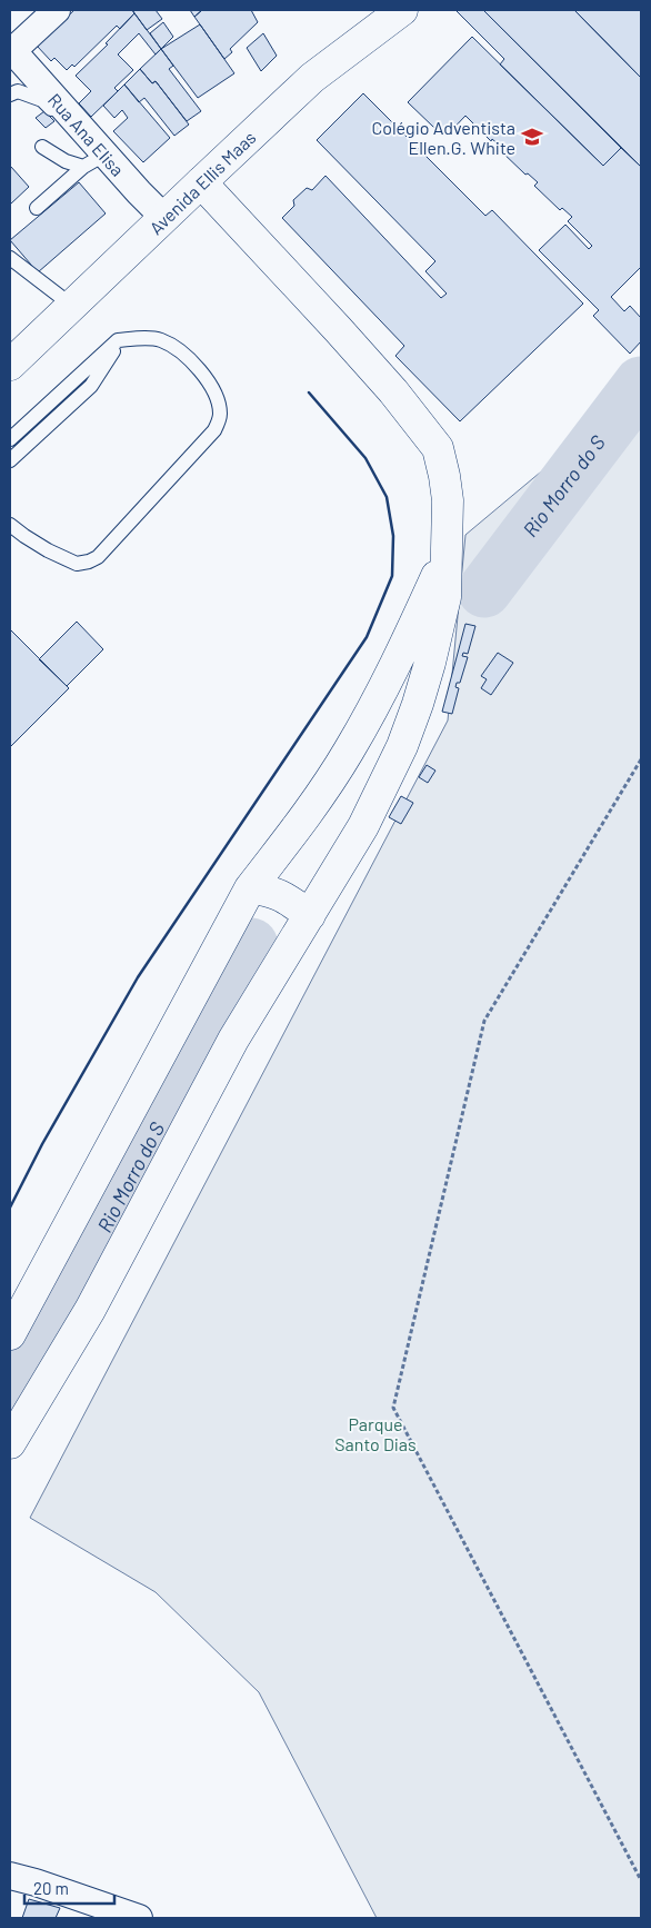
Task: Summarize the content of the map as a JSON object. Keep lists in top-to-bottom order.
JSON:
{
  "streets": {
    "main road": ["Avenida Ellis Maas"],
    "street": ["Rua Ana Elisa"]
  },
  "crossings": [
    ["Rua Ana Elisa", "Avenida Ellis Maas"]
  ],
  "water": ["Rio Morro do S"],
  "parks": ["Parque Santo Dias"],
  "places": {
    "school or university": ["Colégio Adventista Ellen.G. White"]
  },
  "scale_bar": "20 m"
}
